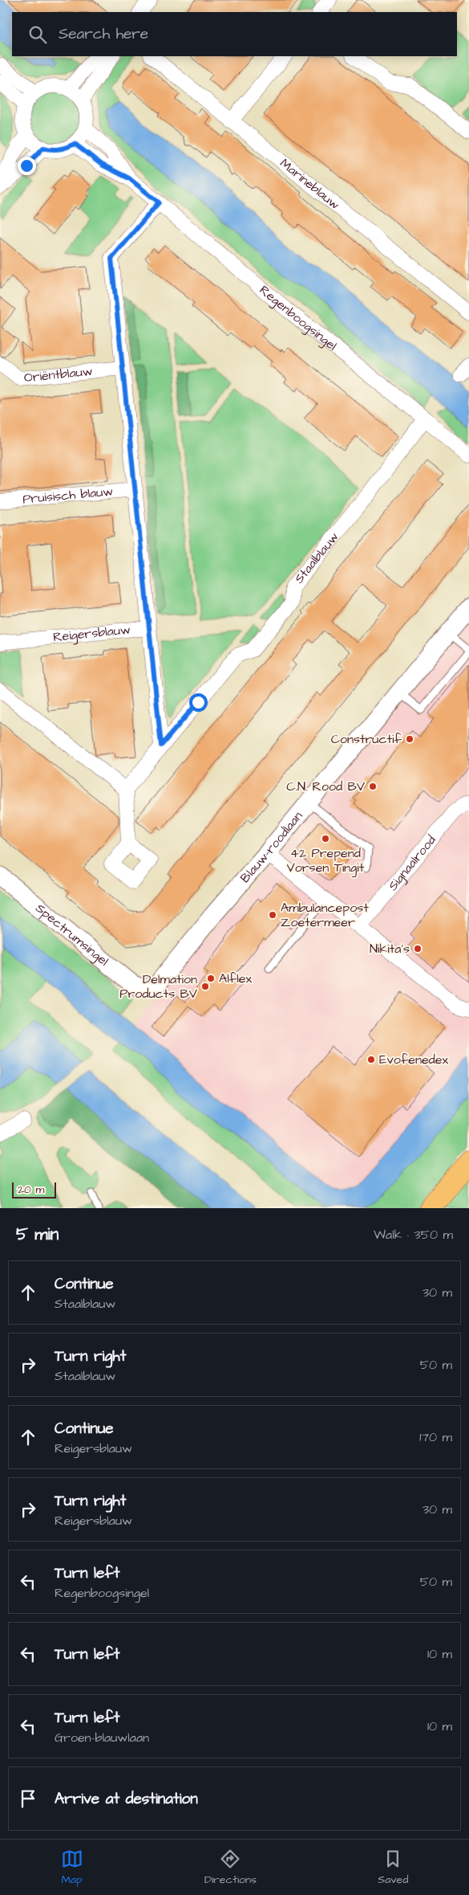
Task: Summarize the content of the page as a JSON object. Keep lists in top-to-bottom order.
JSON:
{
  "streets": {
    "street": [
      "Marineblauw",
      "Regenboogsingel",
      "Oriëntblauw",
      "Pruisisch blauw",
      "Staalblauw",
      "Reigersblauw",
      "Blauw-roodlaan",
      "Signaalrood",
      "Spectrumsingel"
    ]
  },
  "crossings": [
    ["Regenboogsingel", "Staalblauw"],
    ["Regenboogsingel", "Reigersblauw"],
    ["Oriëntblauw", "Reigersblauw"],
    ["Pruisisch blauw", "Reigersblauw"],
    ["Blauw-roodlaan", "Spectrumsingel"]
  ],
  "places": [
    "Constructif",
    "C.N. Rood BV",
    "42 Prepend Vorsen Tingit",
    "Ambulancepost Zoetermeer",
    "Nikita's",
    "Alflex",
    "Delmation Products BV",
    "Evofenedex"
  ],
  "scale_bar": "20 m",
  "page": {
    "search": "Search here",
    "scale": "20 m",
    "heading": ["5 min", "Walk · 350 m"],
    "list": [
      ["Continue", "Staalblauw", "30 m"],
      ["Turn right", "Staalblauw", "50 m"],
      ["Continue", "Reigersblauw", "170 m"],
      ["Turn right", "Reigersblauw", "30 m"],
      ["Turn left", "Regenboogsingel", "50 m"],
      ["Turn left", "10 m"],
      ["Turn left", "Groen-blauwlaan", "10 m"],
      "Arrive at destination"
    ],
    "nav": ["Map", "Directions", "Saved"]
  }
}
